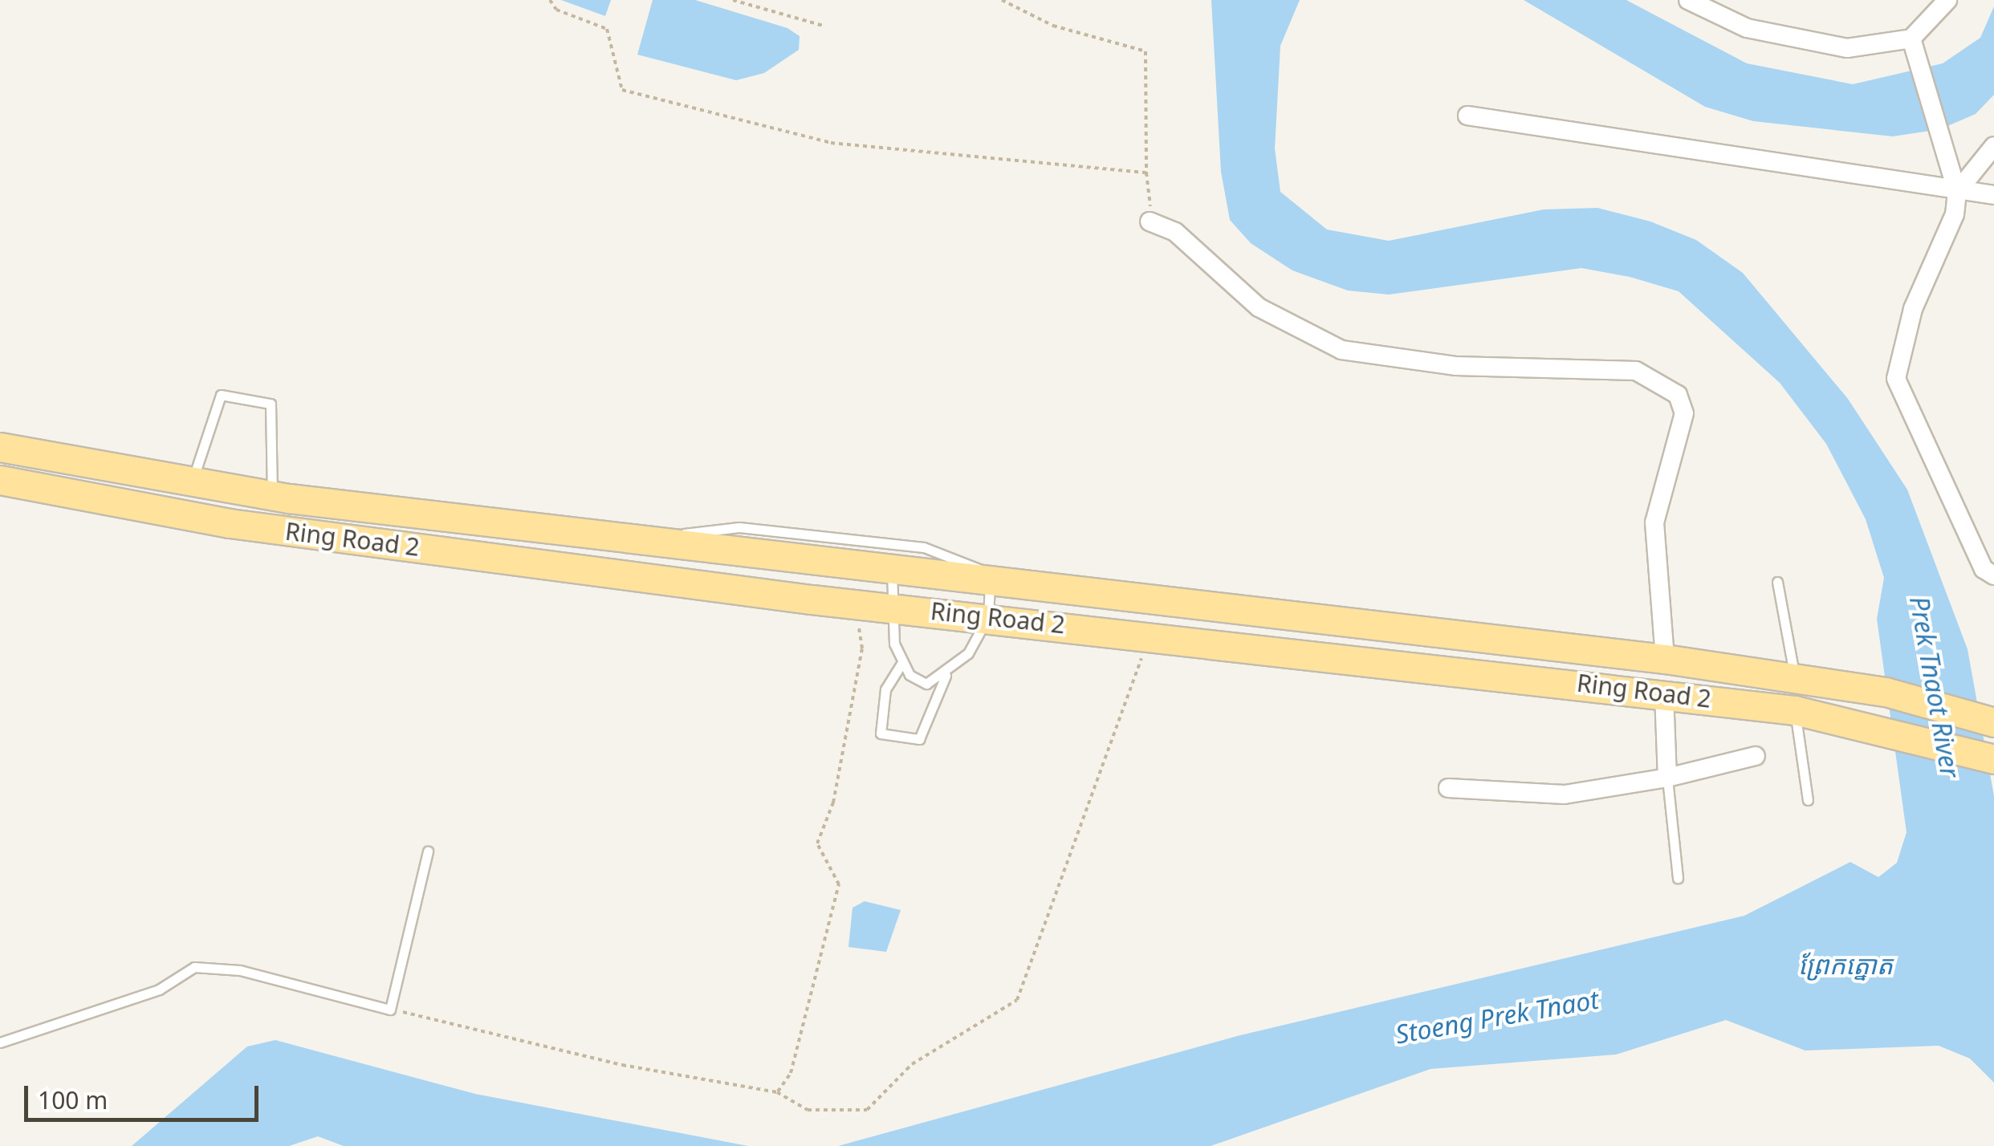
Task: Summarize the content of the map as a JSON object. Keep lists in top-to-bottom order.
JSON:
{
  "streets": {
    "main road": ["Ring Road 2"]
  },
  "water": ["Prek Tnaot River", "ព្រែកត្នោត", "Stoeng Prek Tnaot"],
  "scale_bar": "100 m"
}
